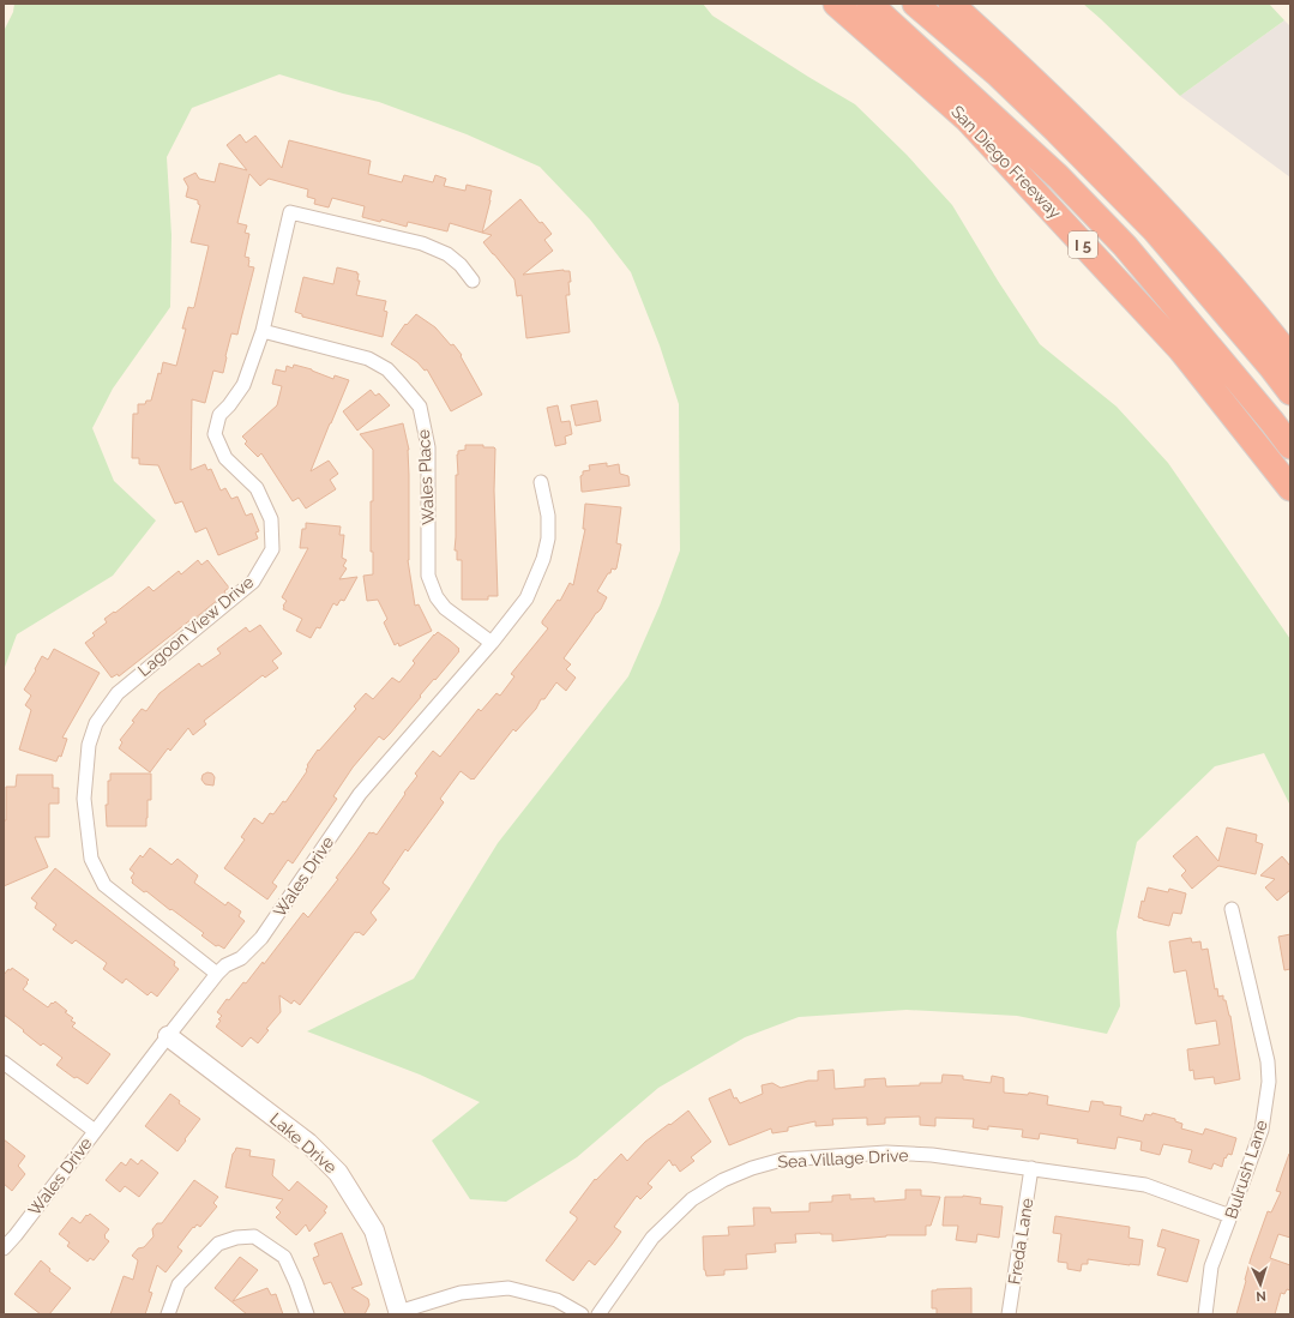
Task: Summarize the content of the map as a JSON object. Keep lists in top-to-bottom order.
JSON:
{
  "streets": {
    "highway": ["San Diego Freeway", "I 5"],
    "street": [
      "Wales Place",
      "Lagoon View Drive",
      "Wales Drive",
      "Lake Drive",
      "Sea Village Drive",
      "Bulrush Lane",
      "Freda Lane"
    ]
  },
  "crossings": [
    ["Wales Place", "Lagoon View Drive"],
    ["Wales Place", "Wales Drive"],
    ["Lagoon View Drive", "Wales Drive"],
    ["Wales Drive", "Lake Drive"],
    ["Sea Village Drive", "Bulrush Lane"],
    ["Sea Village Drive", "Freda Lane"]
  ],
  "north": "bottom"
}
